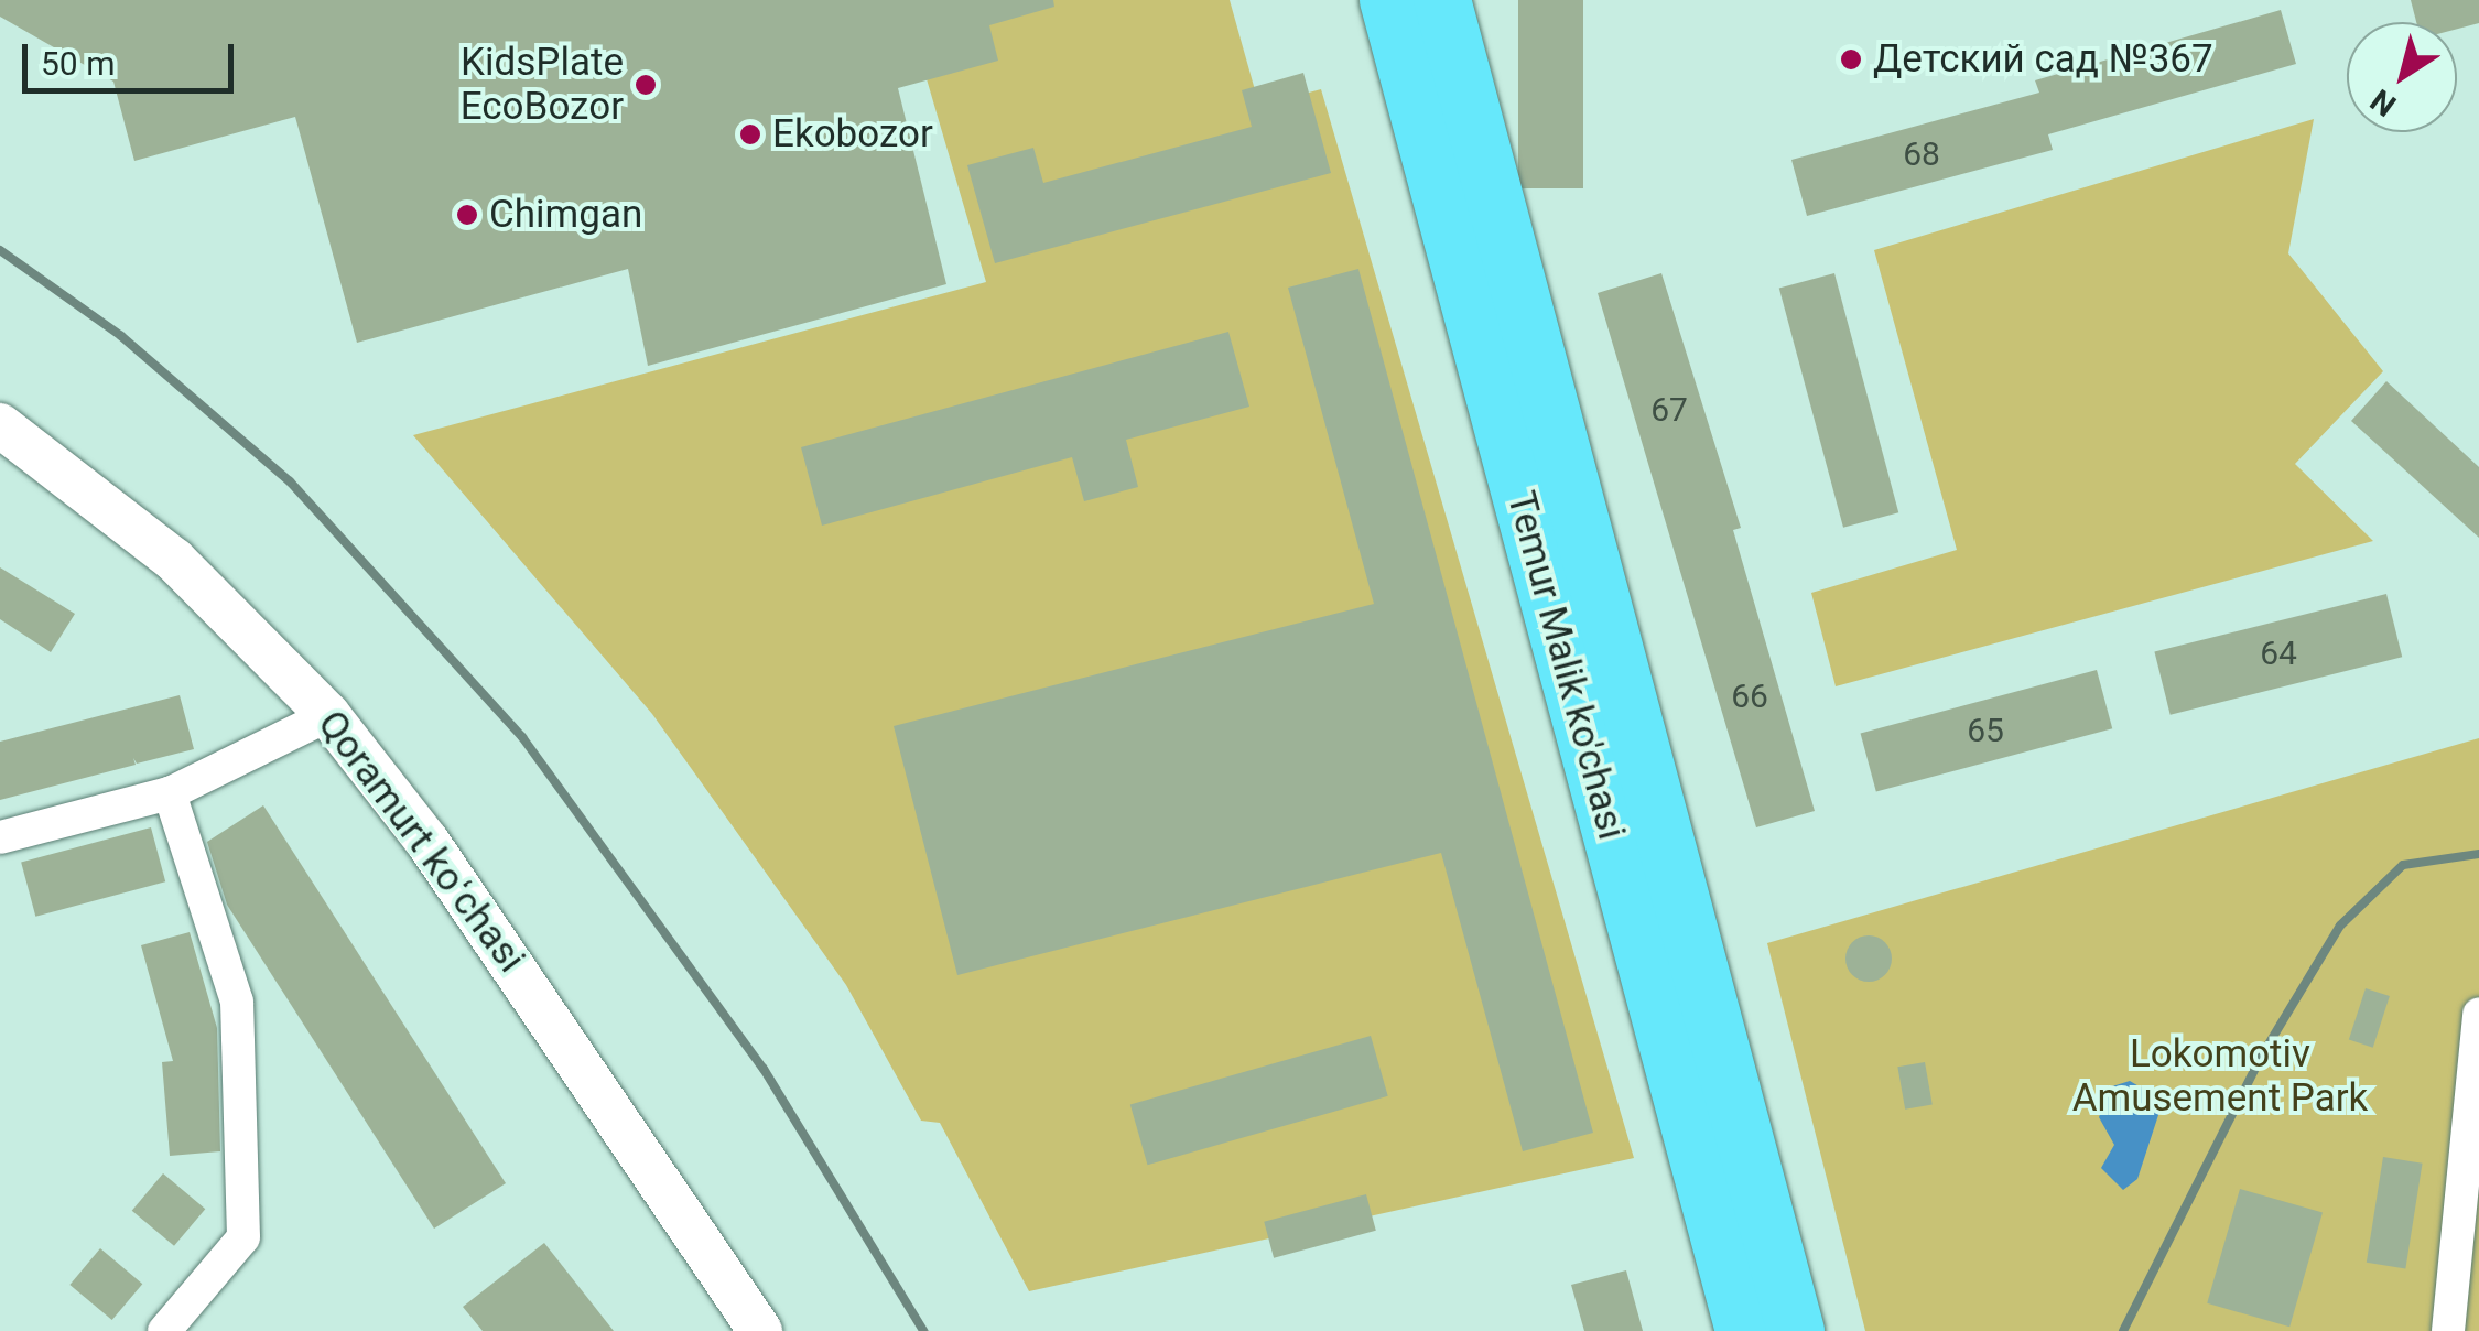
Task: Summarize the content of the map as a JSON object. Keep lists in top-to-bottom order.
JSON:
{
  "streets": {
    "highway": ["Temur Malik ko'chasi"],
    "main road": ["Qoramurt koʻchasi"]
  },
  "parks": ["Lokomotiv Amusement Park"],
  "places": [
    "Детский сад №367",
    "KidsPlate EcoBozor",
    "Ekobozor",
    "Chimgan"
  ],
  "house_numbers": [
    "68",
    "67",
    "64",
    "66",
    "65"
  ],
  "scale_bar": "50 m",
  "north": "bottom left"
}
